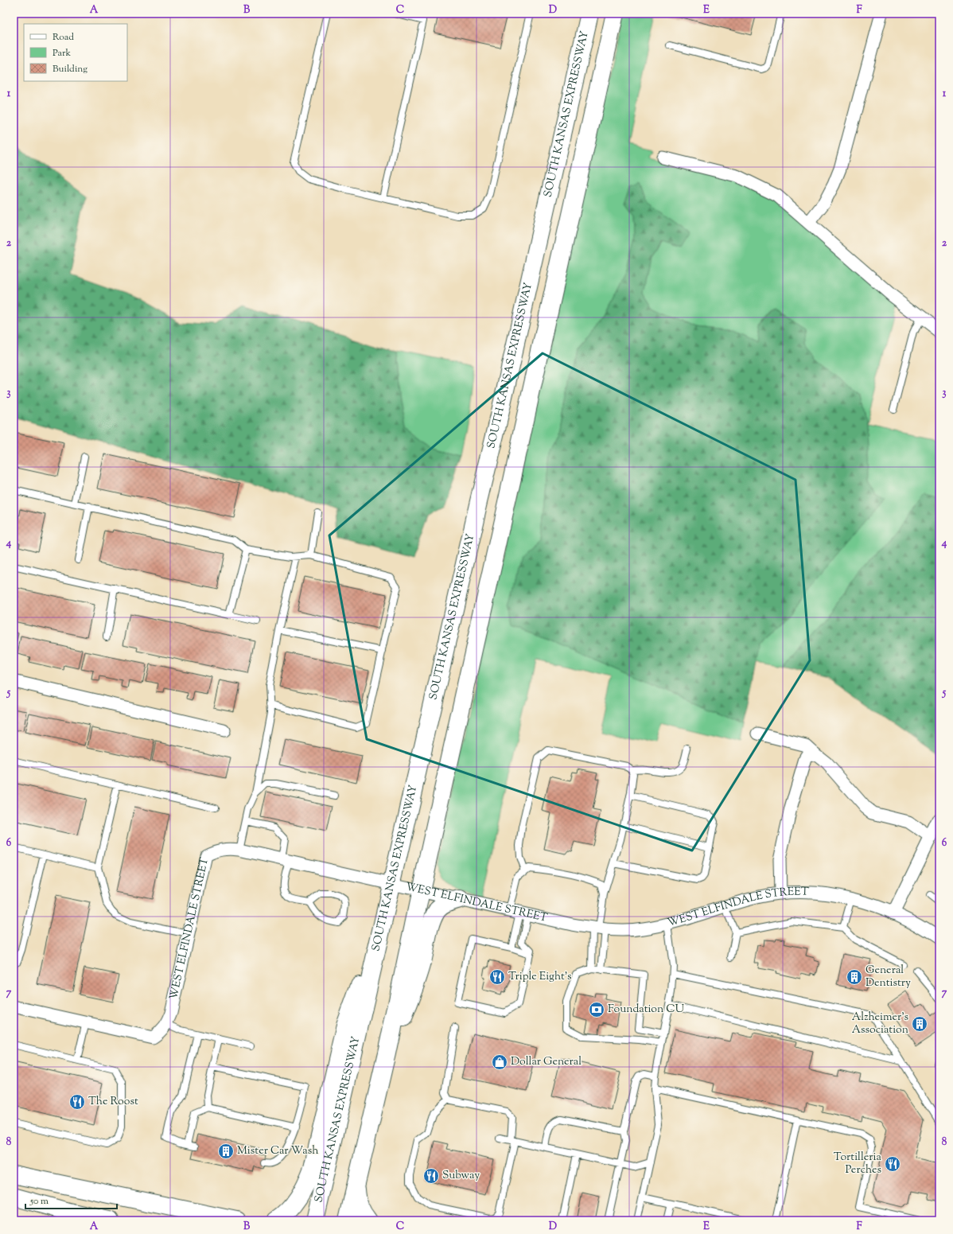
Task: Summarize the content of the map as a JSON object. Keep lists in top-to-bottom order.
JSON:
{
  "streets": {
    "main road": ["SOUTH KANSAS EXPRESSWAY"],
    "street": ["WEST ELFINDALE STREET"]
  },
  "crossings": [
    ["SOUTH KANSAS EXPRESSWAY", "WEST ELFINDALE STREET"]
  ],
  "places": {
    "restaurant": [
      "Triple Eight's",
      "The Roost",
      "Tortilleria Perches",
      "Subway"
    ],
    "building": ["General Dentistry", "Alzheimer's Association", "Mister Car Wash"],
    "bank": ["Foundation CU"],
    "shop": ["Dollar General"]
  },
  "legend": ["Road", "Park", "Building"],
  "scale_bar": "50 m",
  "grid": {
    "columns": [
      "A",
      "B",
      "C",
      "D",
      "E",
      "F"
    ],
    "rows": [
      "1",
      "2",
      "3",
      "4",
      "5",
      "6",
      "7",
      "8"
    ]
  }
}
